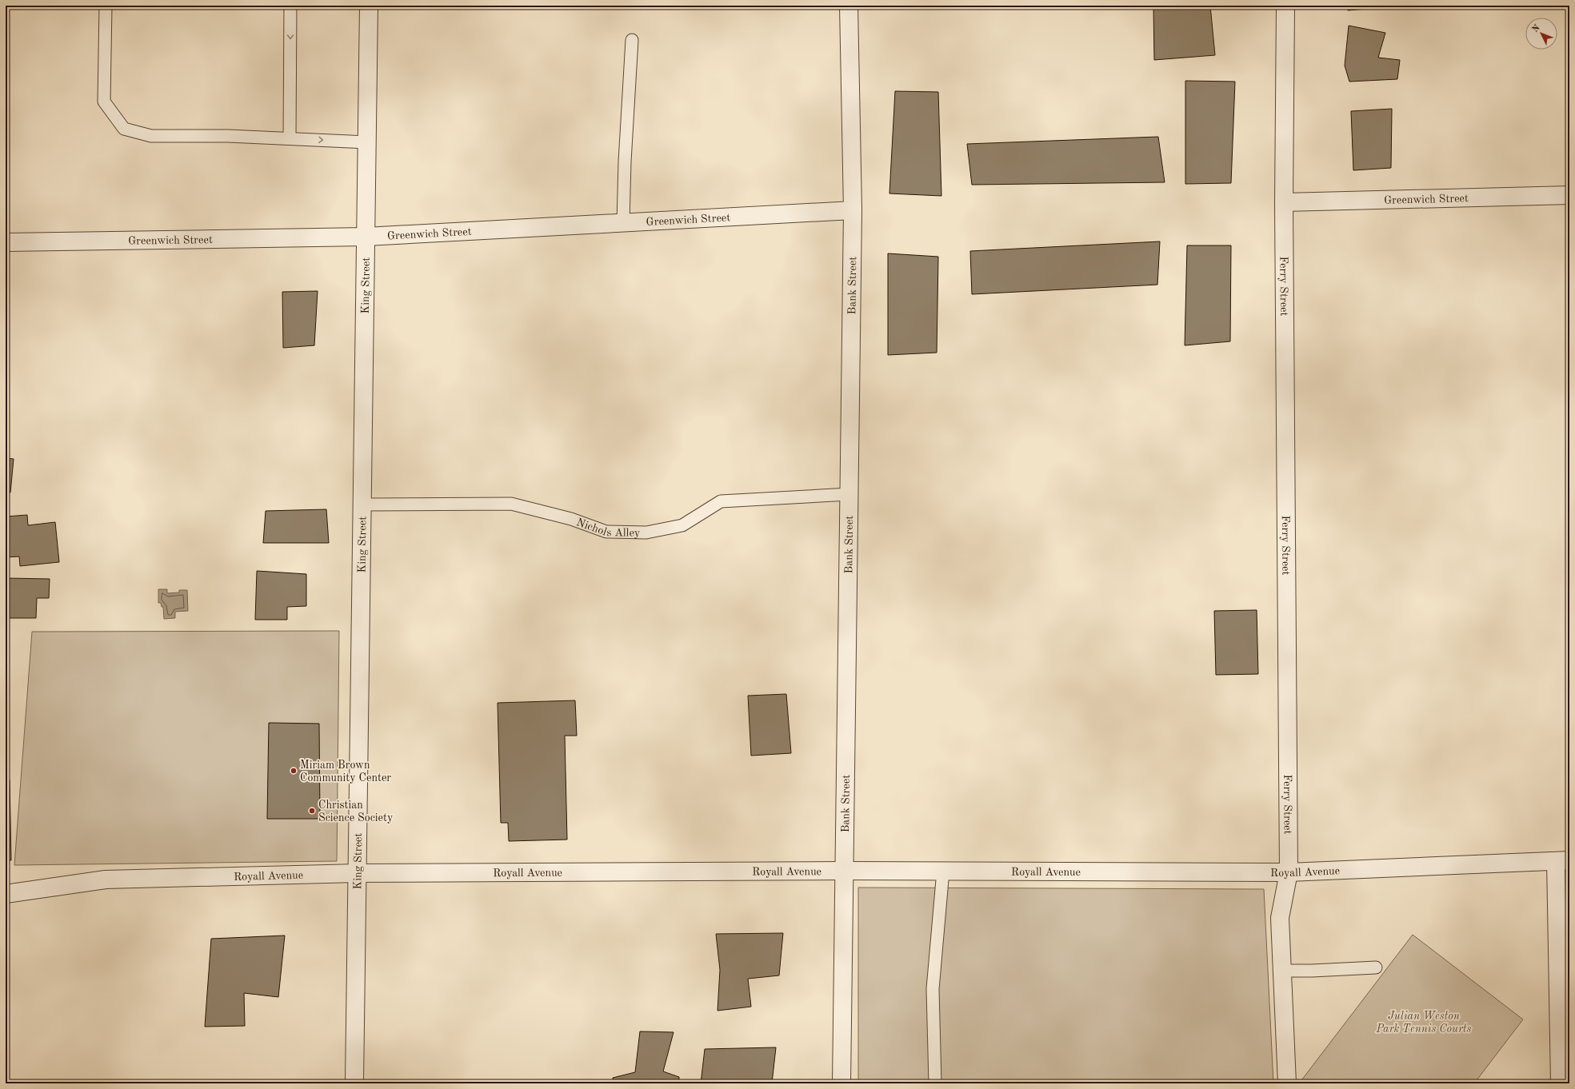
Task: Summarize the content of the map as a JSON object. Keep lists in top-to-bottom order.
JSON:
{
  "streets": {
    "street": [
      "Greenwich Street",
      "King Street",
      "Bank Street",
      "Ferry Street",
      "Royall Avenue"
    ],
    "lane": ["Nichols Alley"]
  },
  "crossings": [
    ["Greenwich Street", "King Street"],
    ["Greenwich Street", "Bank Street"],
    ["Greenwich Street", "Ferry Street"],
    ["King Street", "Nichols Alley"],
    ["King Street", "Royall Avenue"],
    ["Bank Street", "Nichols Alley"],
    ["Bank Street", "Royall Avenue"],
    ["Ferry Street", "Royall Avenue"]
  ],
  "parks": ["Julian Weston Park Tennis Courts"],
  "places": ["Miriam Brown Community Center", "Christian Science Society"],
  "north": "top left"
}
